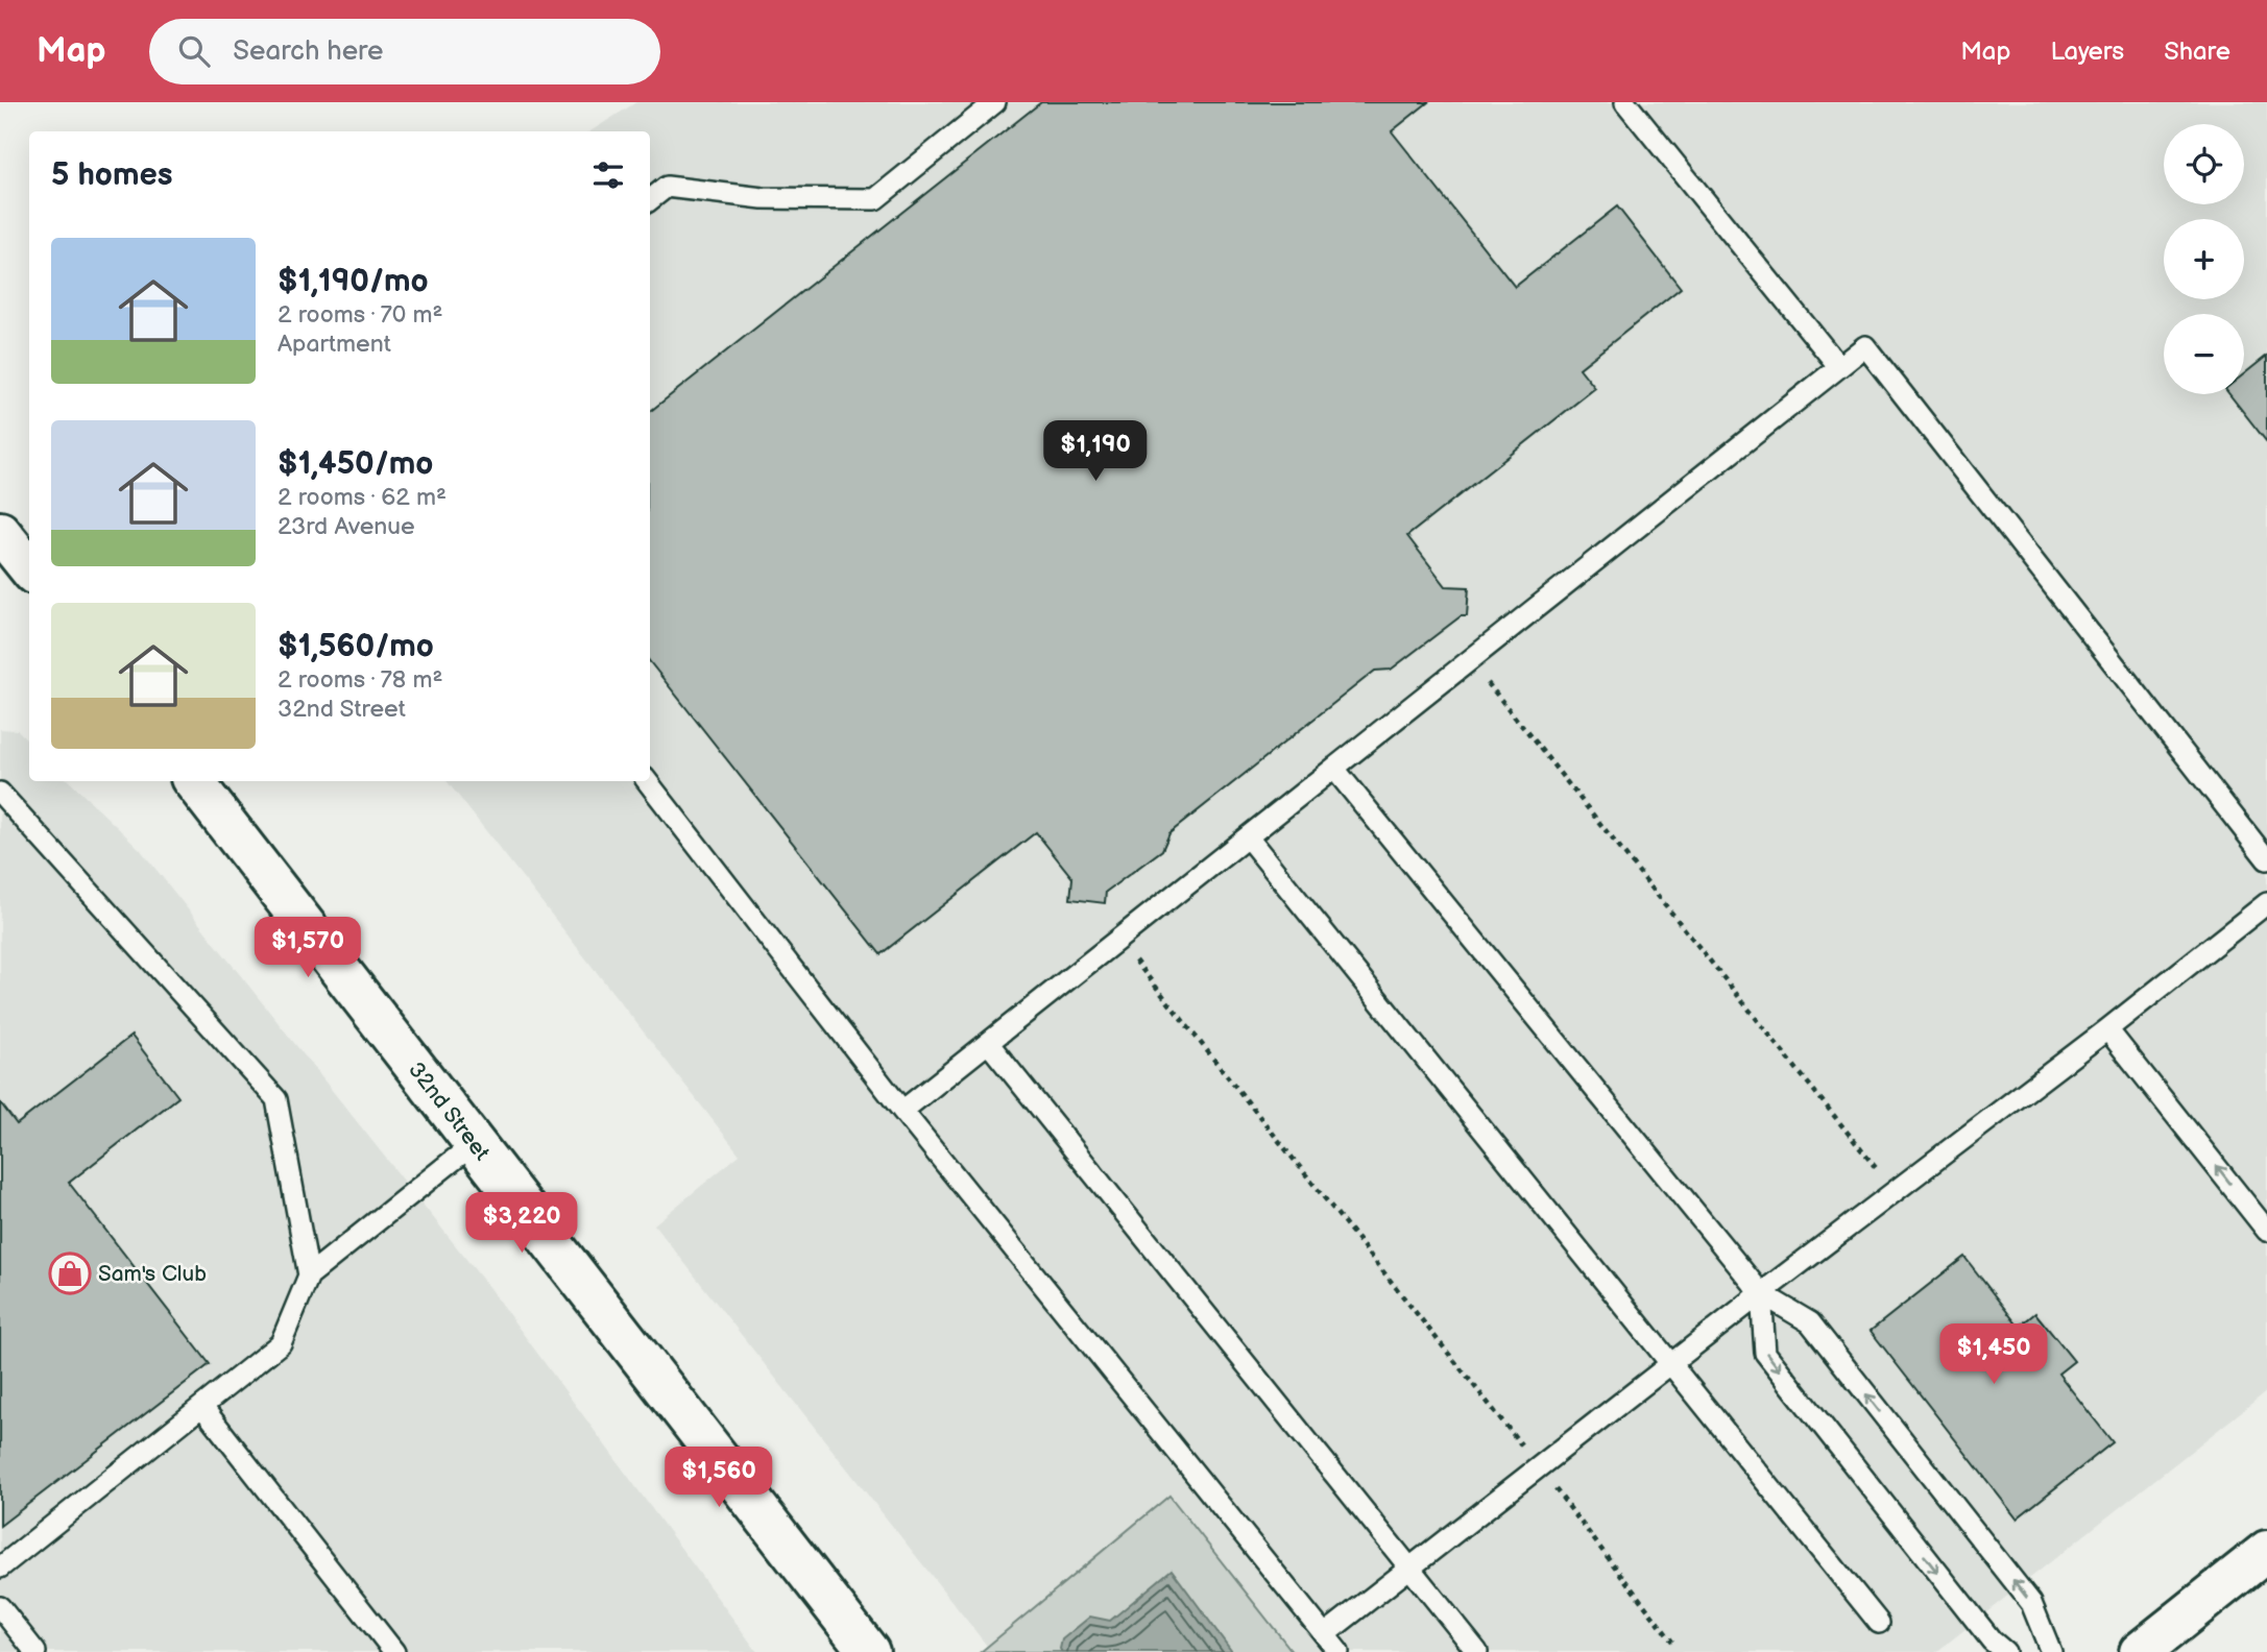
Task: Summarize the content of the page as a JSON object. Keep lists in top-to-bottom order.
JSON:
{
  "streets": {
    "street": ["32nd Street"]
  },
  "places": {
    "shop": ["Sam's Club"]
  },
  "page": {
    "header": "Map",
    "search": "Search here",
    "nav": ["Map", "Layers", "Share"],
    "map_buttons": ["+", "−"],
    "heading": "5 homes",
    "list": [
      {
        "name": "$1,190/mo",
        "note": "2 rooms · 70 m² · Apartment"
      },
      {
        "name": "$1,450/mo",
        "note": "2 rooms · 62 m² · 23rd Avenue"
      },
      {
        "name": "$1,560/mo",
        "note": "2 rooms · 78 m² · 32nd Street"
      }
    ],
    "price": [
      "$1,190",
      "$1,570",
      "$3,220",
      "$1,450",
      "$1,560"
    ]
  }
}
